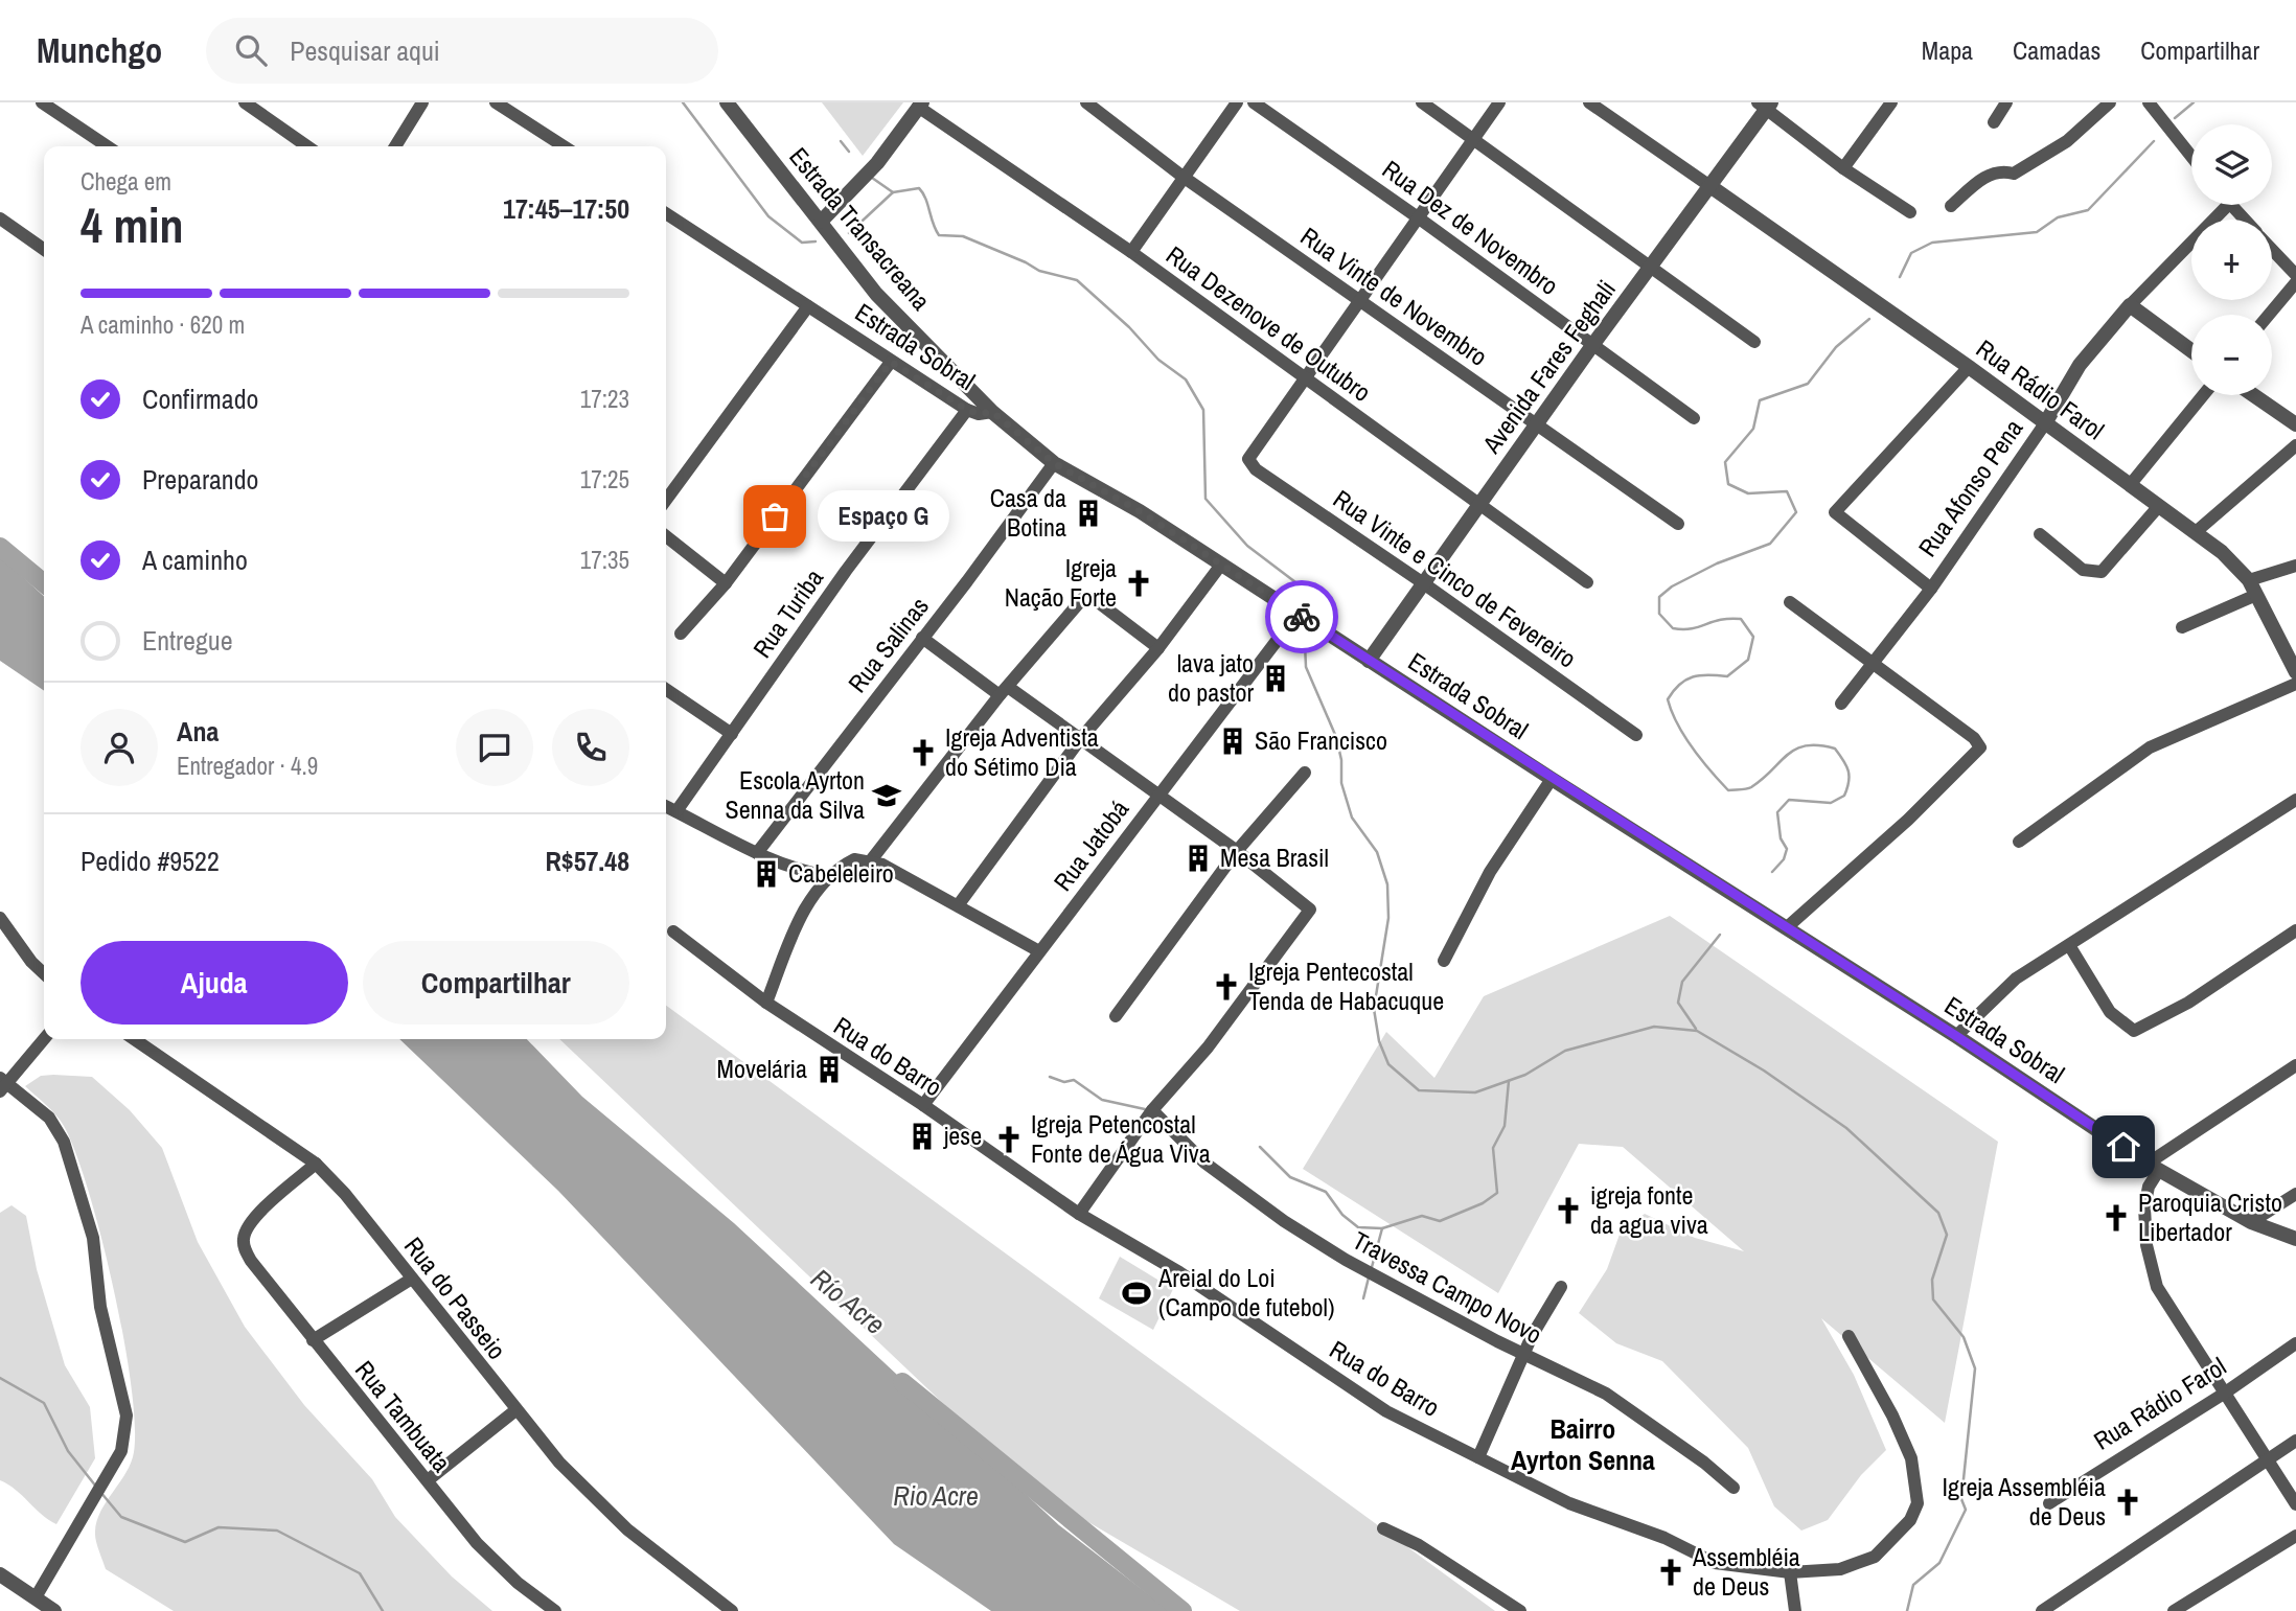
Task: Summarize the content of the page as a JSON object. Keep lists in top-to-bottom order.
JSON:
{
  "streets": {
    "street": [
      "Rua Dez de Novembro",
      "Estrada Transacreana",
      "Rua Vinte de Novembro",
      "Rua Dezenove de Outubro",
      "Estrada Sobral",
      "Avenida Fares Feghali",
      "Rua Rádio Farol",
      "Rua Afonso Pena",
      "Rua Vinte e Cinco de Fevereiro",
      "Rua Turiba",
      "Rua Salinas",
      "Rua Jatobá",
      "Rua do Barro",
      "Travessa Campo Novo",
      "Rua do Passeio",
      "Rua Tambuata"
    ]
  },
  "crossings": [
    ["Rua Dez de Novembro", "Avenida Fares Feghali"],
    ["Estrada Transacreana", "Estrada Sobral"],
    ["Rua Vinte de Novembro", "Avenida Fares Feghali"],
    ["Rua Dezenove de Outubro", "Avenida Fares Feghali"],
    ["Rua Dezenove de Outubro", "Rua Vinte e Cinco de Fevereiro"],
    ["Estrada Sobral", "Avenida Fares Feghali"],
    ["Estrada Sobral", "Rua Turiba"],
    ["Estrada Sobral", "Rua Salinas"],
    ["Estrada Sobral", "Rua Jatobá"],
    ["Avenida Fares Feghali", "Rua Rádio Farol"],
    ["Avenida Fares Feghali", "Rua Vinte e Cinco de Fevereiro"],
    ["Rua Rádio Farol", "Rua Afonso Pena"],
    ["Rua Jatobá", "Rua do Barro"],
    ["Rua do Passeio", "Rua Tambuata"]
  ],
  "districts": ["Bairro Ayrton Senna"],
  "water": ["Río Acre", "Rio Acre"],
  "places": {
    "building": [
      "Casa da Botina",
      "lava jato do pastor",
      "São Francisco",
      "Mesa Brasil",
      "Cabeleleiro",
      "Movelária",
      "jese"
    ],
    "other": ["Espaço G"],
    "church": [
      "Igreja Nação Forte",
      "Igreja Adventista do Sétimo Dia",
      "Igreja Pentecostal Tenda de Habacuque",
      "Igreja Petencostal Fonte de Água Viva",
      "igreja fonte da agua viva",
      "Paroquia Cristo Libertador",
      "Igreja Assembléia de Deus",
      "Assembléia de Deus"
    ],
    "school or university": ["Escola Ayrton Senna da Silva"],
    "sports": ["Areial do Loi (Campo de futebol)"]
  },
  "page": {
    "header": "Munchgo",
    "search": "Pesquisar aqui",
    "nav": ["Mapa", "Camadas", "Compartilhar"],
    "map_buttons": ["+", "−"],
    "heading": ["4 min", "Chega em", "17:45–17:50"],
    "panel": [
      "Ana",
      "Entregador · 4.9",
      "Pedido #9522",
      "R$57.48"
    ],
    "bar": "A caminho · 620 m",
    "list": [
      ["Confirmado", "17:23"],
      ["Preparando", "17:25"],
      ["A caminho", "17:35"],
      "Entregue"
    ],
    "bubble": "Espaço G",
    "buttons": ["Ajuda", "Compartilhar"]
  }
}
